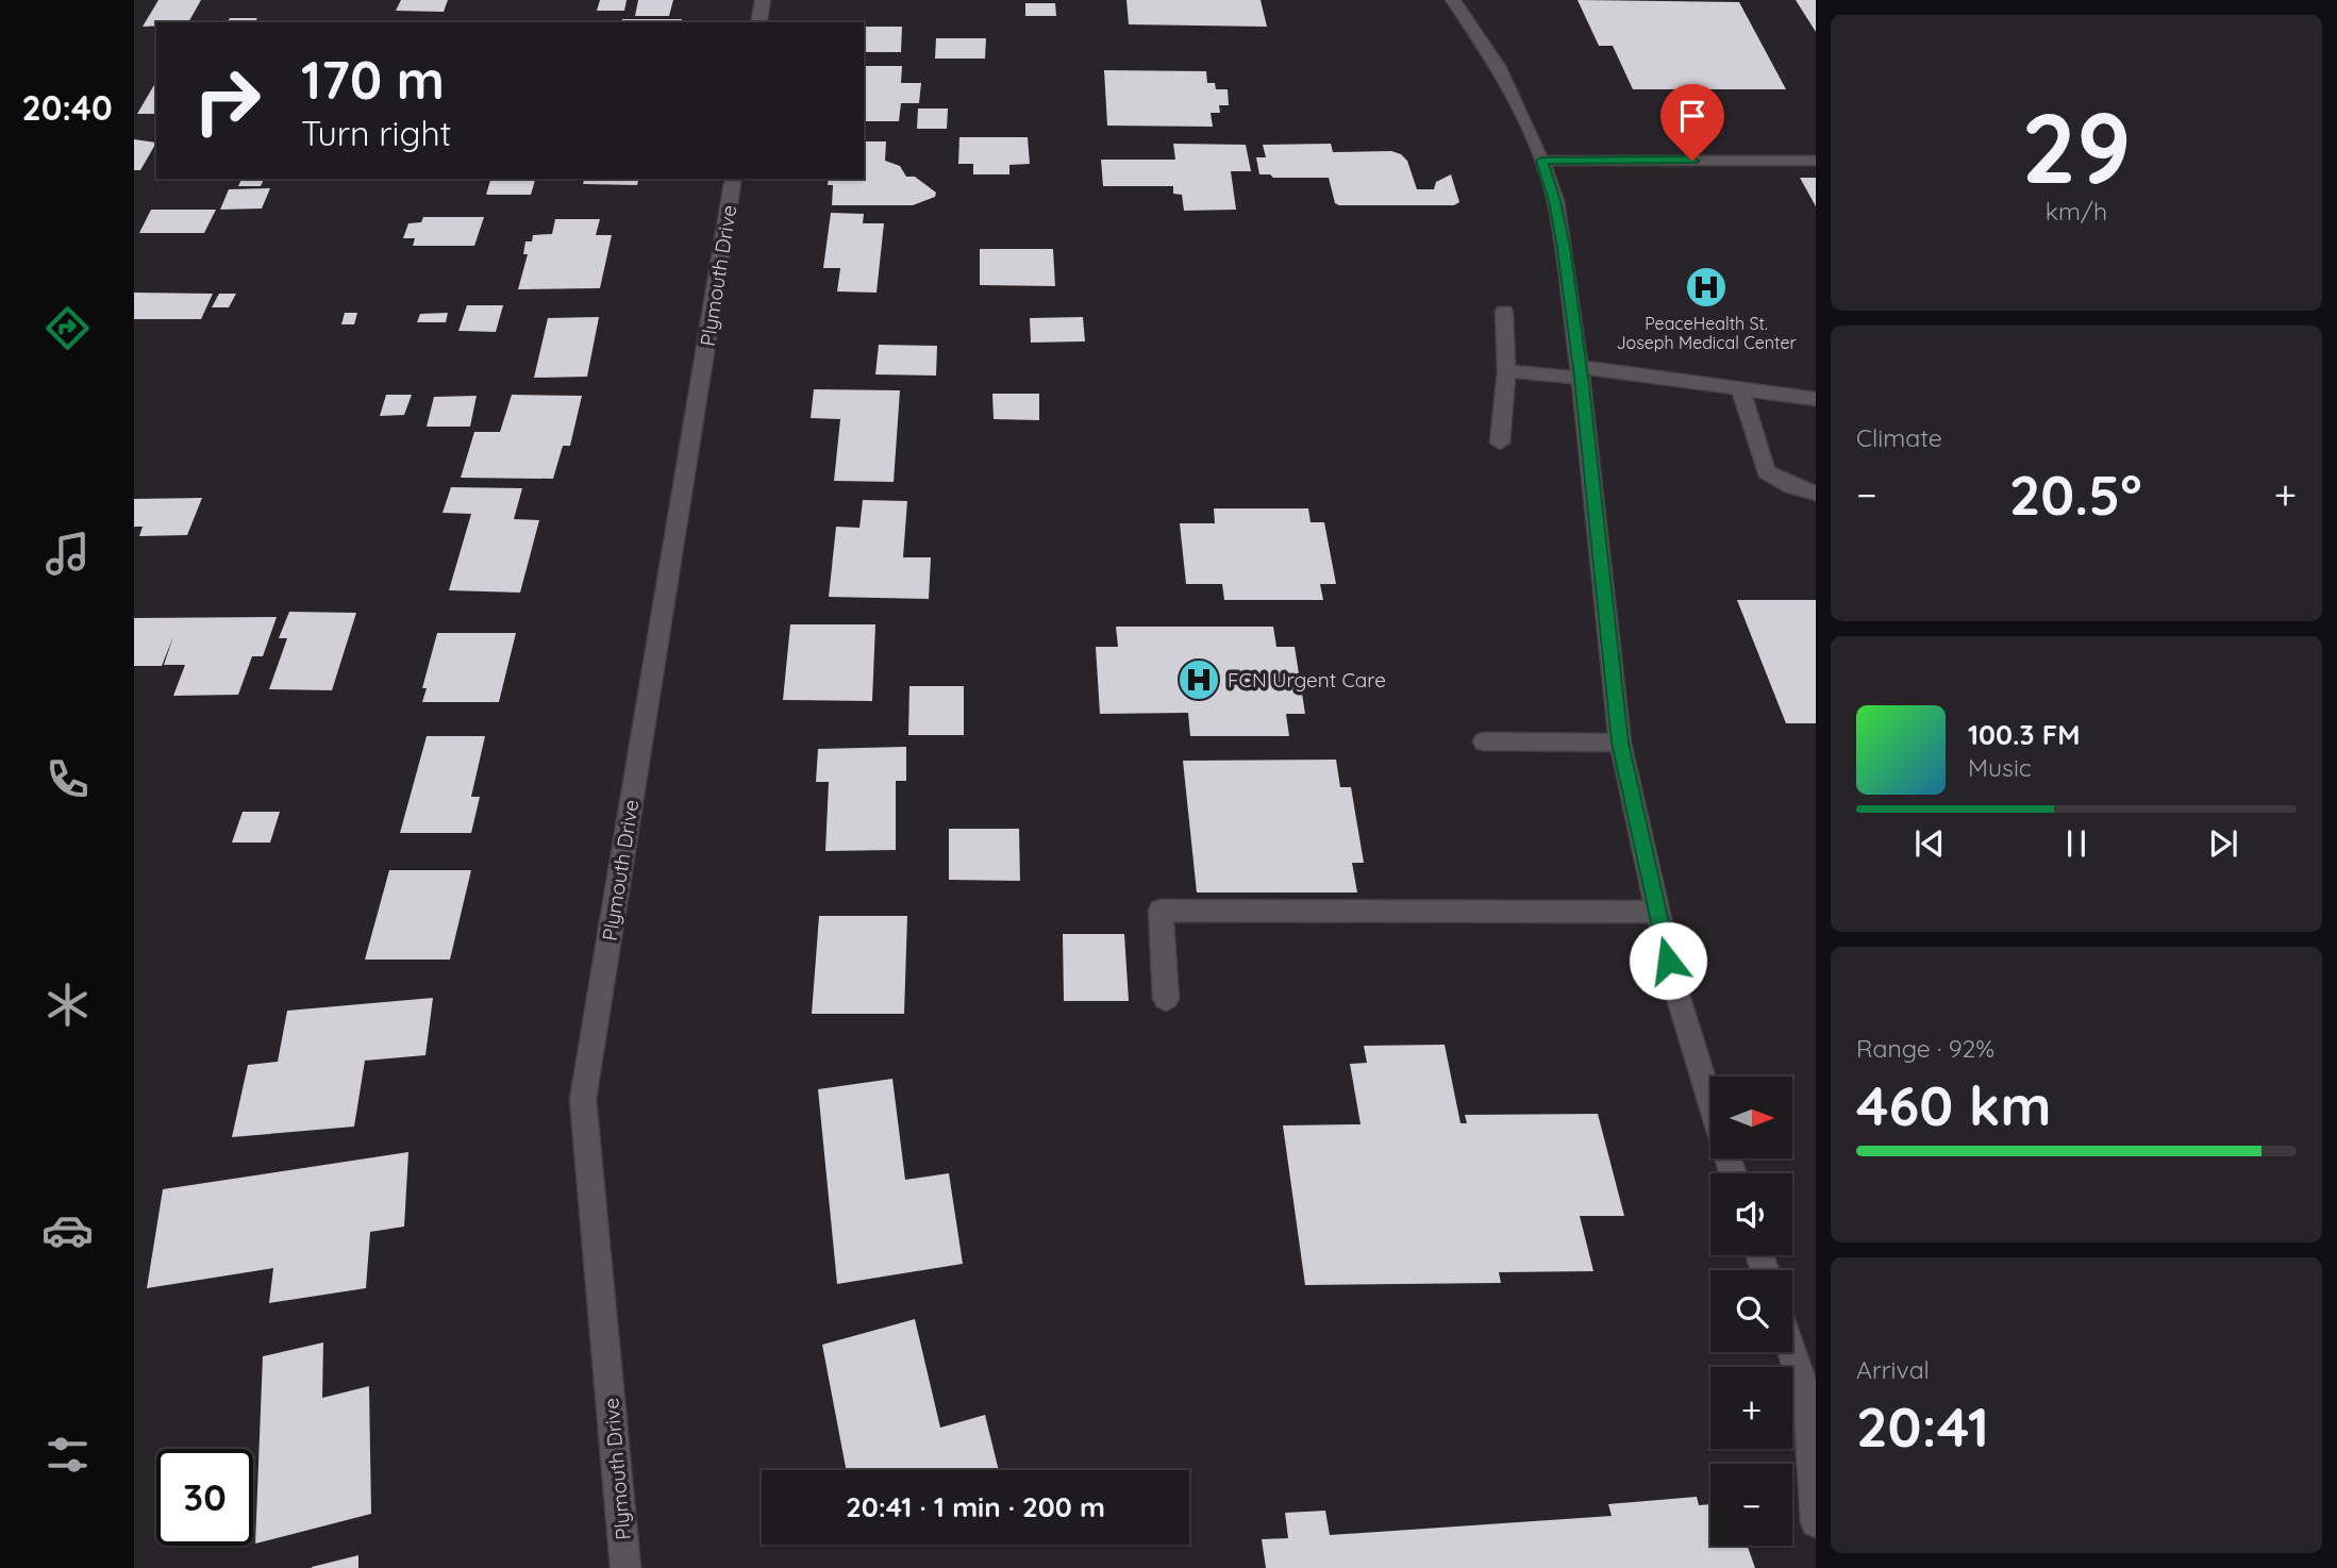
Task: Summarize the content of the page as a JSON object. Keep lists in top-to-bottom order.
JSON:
{
  "streets": {
    "street": ["Plymouth Drive"]
  },
  "places": {
    "hospital": ["PeaceHealth St. Joseph Medical Center", "FCN Urgent Care"]
  },
  "north": "right",
  "page": {
    "tabs": "20:40",
    "tile": [
      ["29", "km/h"],
      "Climate",
      ["Range · 92%", "460 km"],
      ["Arrival", "20:41"]
    ],
    "turn": ["170 m", "Turn right"],
    "heat": ["−", "20.5°", "+"],
    "song": ["100.3 FM", "Music"],
    "map_buttons": ["+", "−"],
    "limit": "30",
    "trip": "20:41 · 1 min · 200 m"
  }
}
